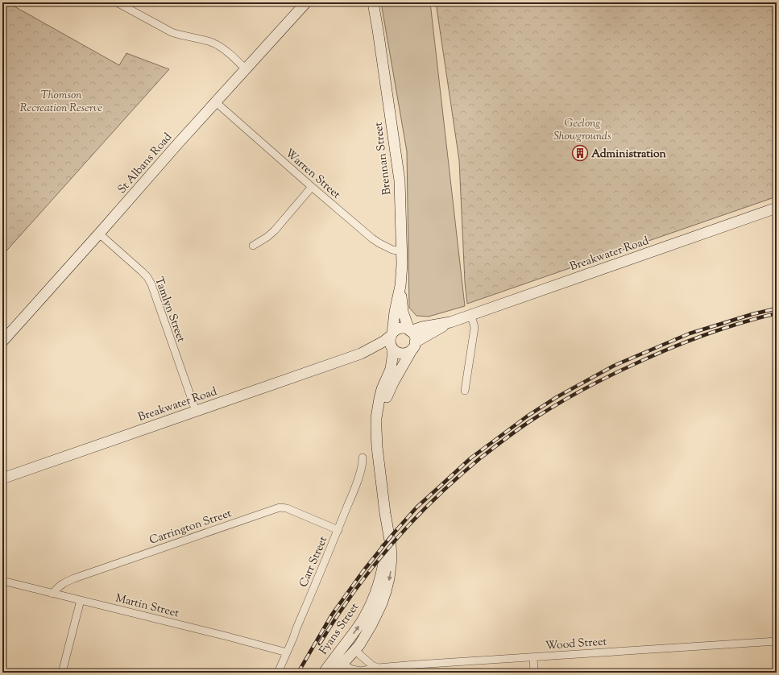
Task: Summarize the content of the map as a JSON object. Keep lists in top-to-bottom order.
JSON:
{
  "streets": {
    "street": [
      "Brennan Street",
      "St Albans Road",
      "Warren Street",
      "Breakwater Road",
      "Tamlyn Street",
      "Carrington Street",
      "Carr Street",
      "Martin Street",
      "Fyans Street",
      "Wood Street"
    ]
  },
  "crossings": [
    ["Brennan Street", "Warren Street"],
    ["Brennan Street", "Breakwater Road"],
    ["Brennan Street", "Fyans Street"],
    ["St Albans Road", "Warren Street"],
    ["St Albans Road", "Tamlyn Street"],
    ["Breakwater Road", "Tamlyn Street"],
    ["Breakwater Road", "Fyans Street"],
    ["Carrington Street", "Carr Street"],
    ["Carrington Street", "Martin Street"],
    ["Carr Street", "Martin Street"],
    ["Fyans Street", "Wood Street"]
  ],
  "parks": ["Thomson Recreation Reserve", "Geelong Showgrounds"],
  "places": {
    "building": ["Administration"]
  }
}
